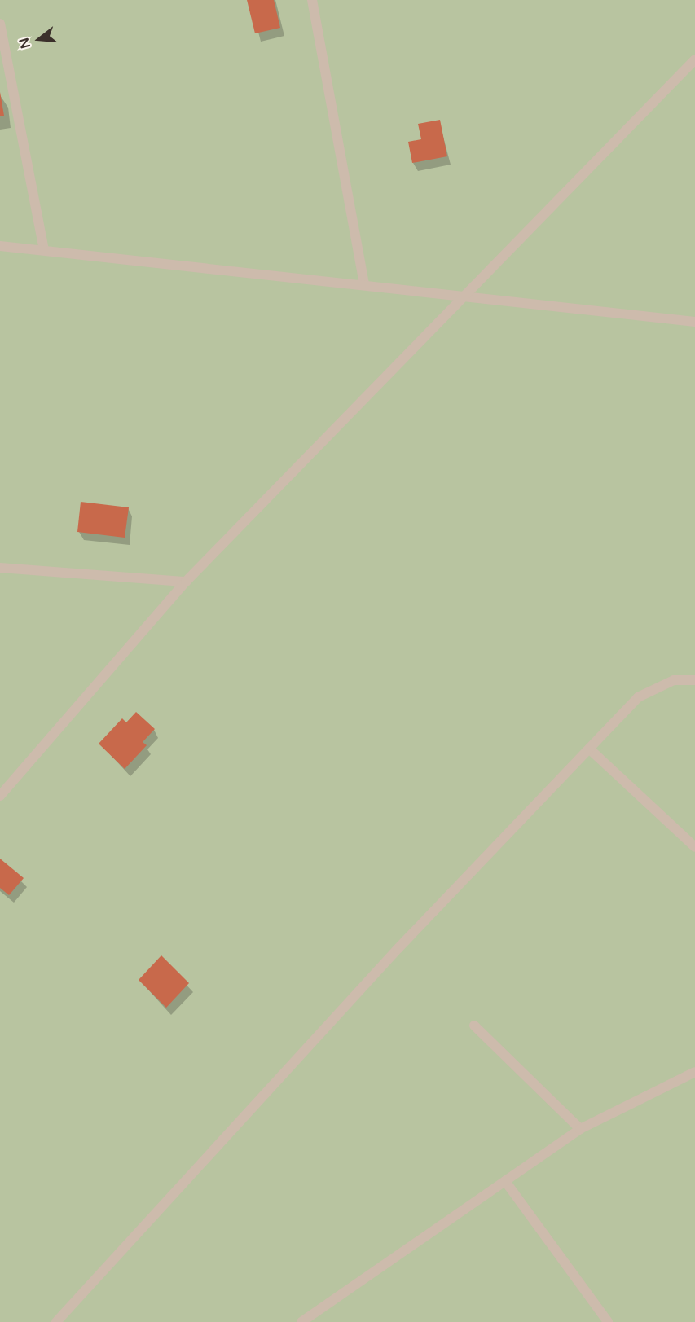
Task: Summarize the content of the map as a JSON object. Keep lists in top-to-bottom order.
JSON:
{
  "north": "left"
}
